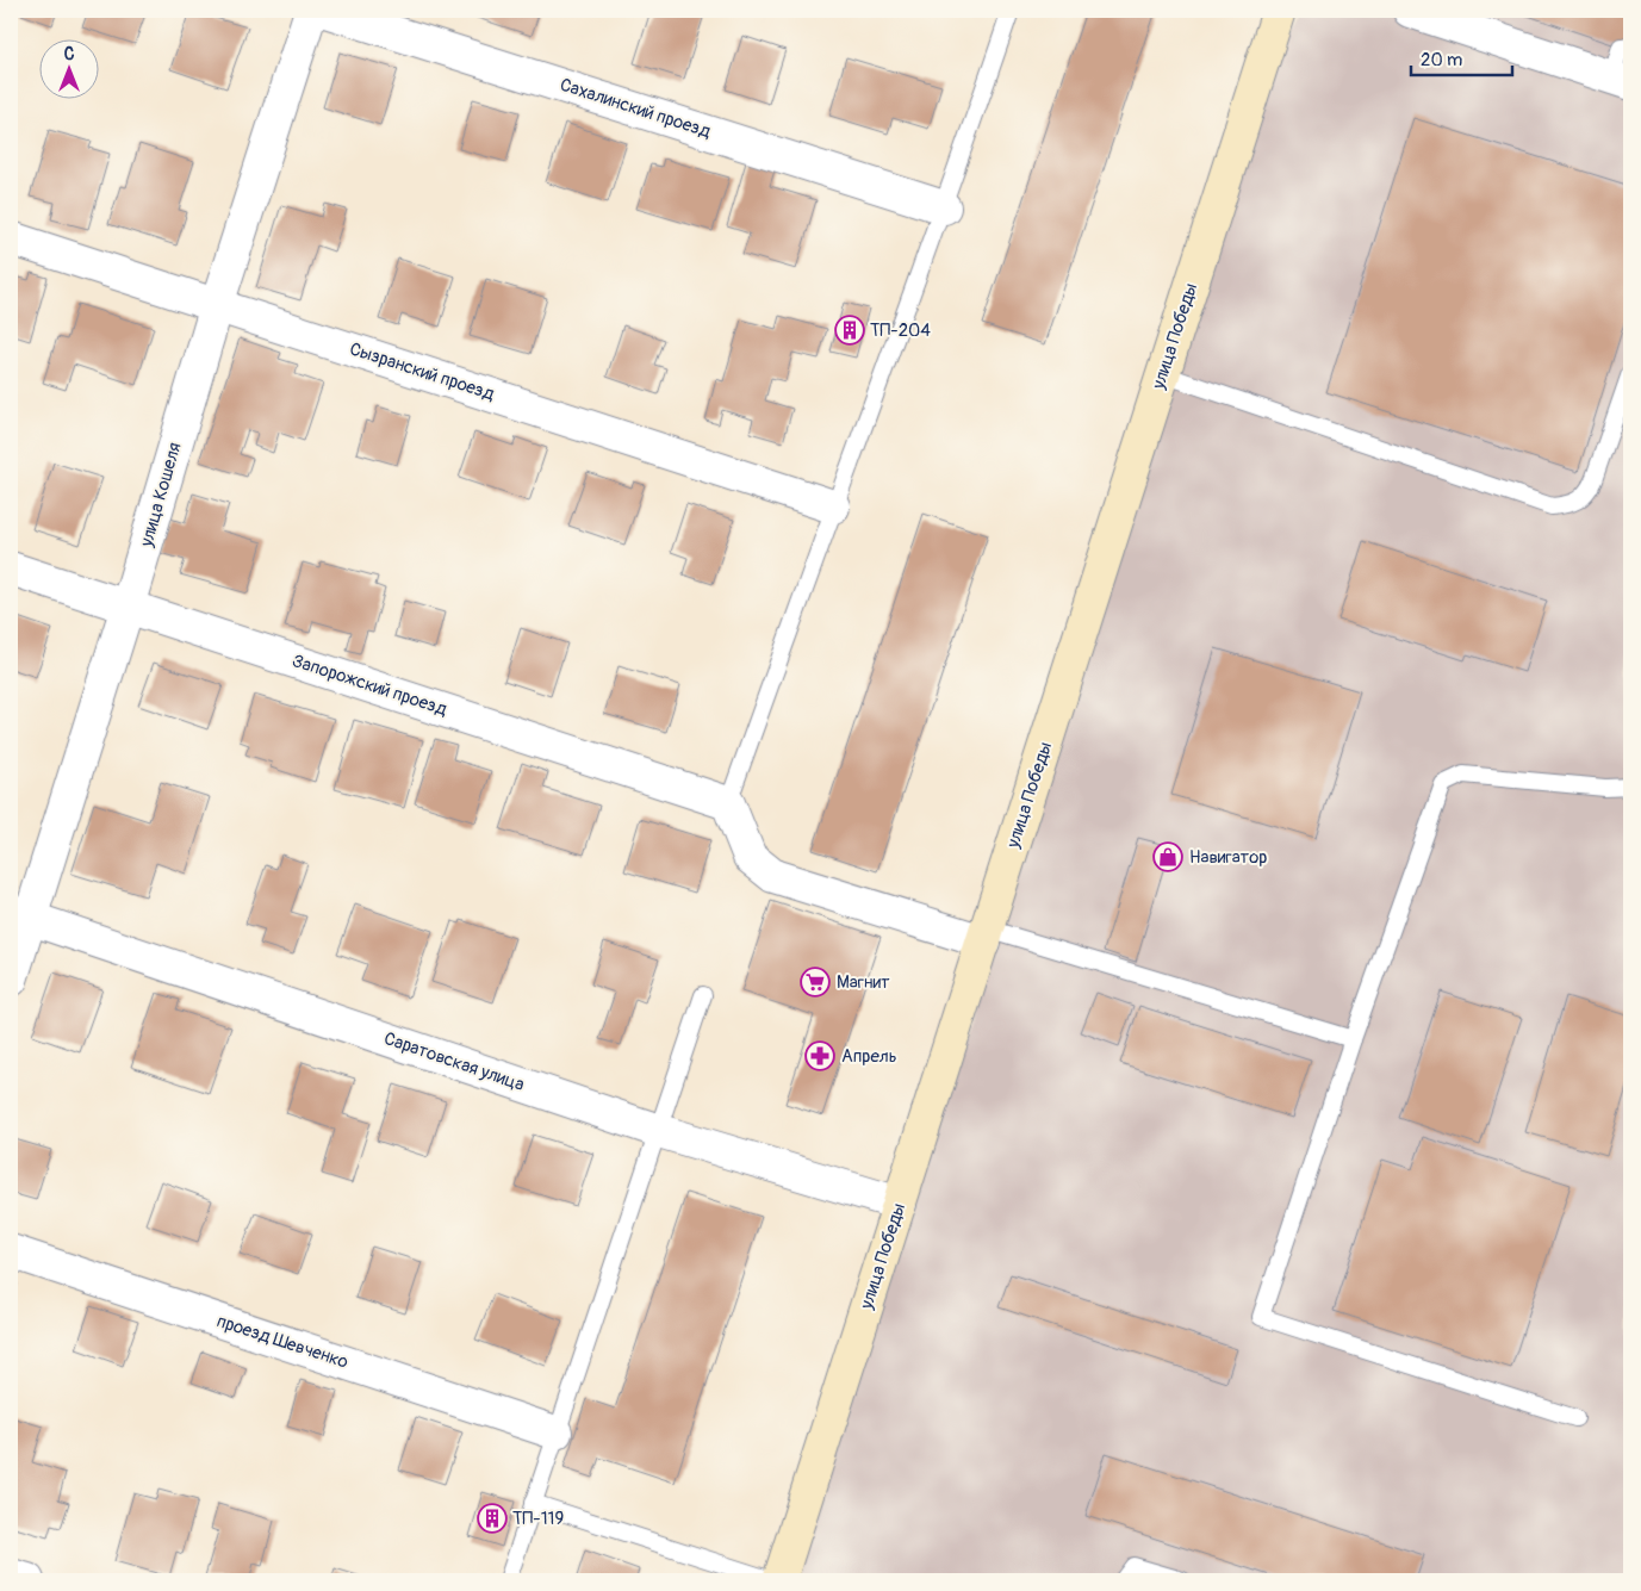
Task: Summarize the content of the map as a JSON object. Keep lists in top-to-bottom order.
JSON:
{
  "streets": {
    "main road": ["улица Победы"],
    "street": [
      "Сахалинский проезд",
      "Сызранский проезд",
      "улица Кошеля",
      "Запорожский проезд",
      "Саратовская улица",
      "проезд Шевченко"
    ]
  },
  "crossings": [
    ["улица Победы", "Саратовская улица"],
    ["Сызранский проезд", "улица Кошеля"],
    ["улица Кошеля", "Запорожский проезд"],
    ["улица Кошеля", "Саратовская улица"]
  ],
  "places": {
    "building": ["ТП-204", "ТП-119"],
    "shop": ["Навигатор"],
    "supermarket": ["Магнит"],
    "pharmacy": ["Апрель"]
  },
  "scale_bar": "20 m",
  "north": "top"
}
